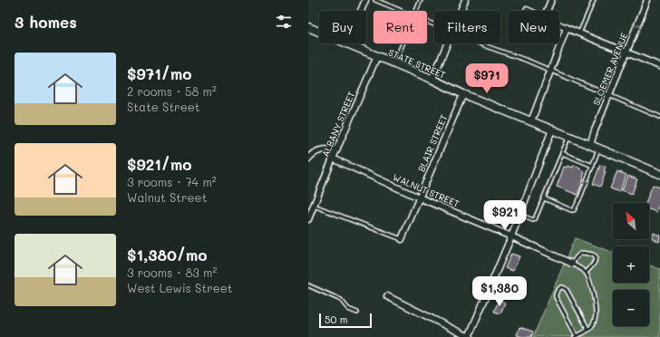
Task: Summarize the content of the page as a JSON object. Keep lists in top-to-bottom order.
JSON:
{
  "streets": {
    "main road": ["STATE STREET"],
    "street": [
      "SLOEMER AVENUE",
      "ALBANY STREET",
      "BLAIR STREET",
      "WALNUT STREET"
    ]
  },
  "crossings": [
    ["STATE STREET", "SLOEMER AVENUE"],
    ["STATE STREET", "ALBANY STREET"],
    ["STATE STREET", "BLAIR STREET"],
    ["ALBANY STREET", "WALNUT STREET"],
    ["BLAIR STREET", "WALNUT STREET"]
  ],
  "one_way": ["SLOEMER AVENUE"],
  "scale_bar": "50 m",
  "north": "top left",
  "page": {
    "heading": "3 homes",
    "chip": [
      "Buy",
      "Rent",
      "Filters",
      "New"
    ],
    "list": [
      {
        "name": "$971/mo",
        "note": "2 rooms · 58 m² · State Street"
      },
      {
        "name": "$921/mo",
        "note": "3 rooms · 74 m² · Walnut Street"
      },
      {
        "name": "$1,380/mo",
        "note": "3 rooms · 83 m² · West Lewis Street"
      }
    ],
    "price": ["$971", "$921", "$1,380"],
    "map_buttons": ["+", "−"],
    "scale": "50 m"
  }
}
